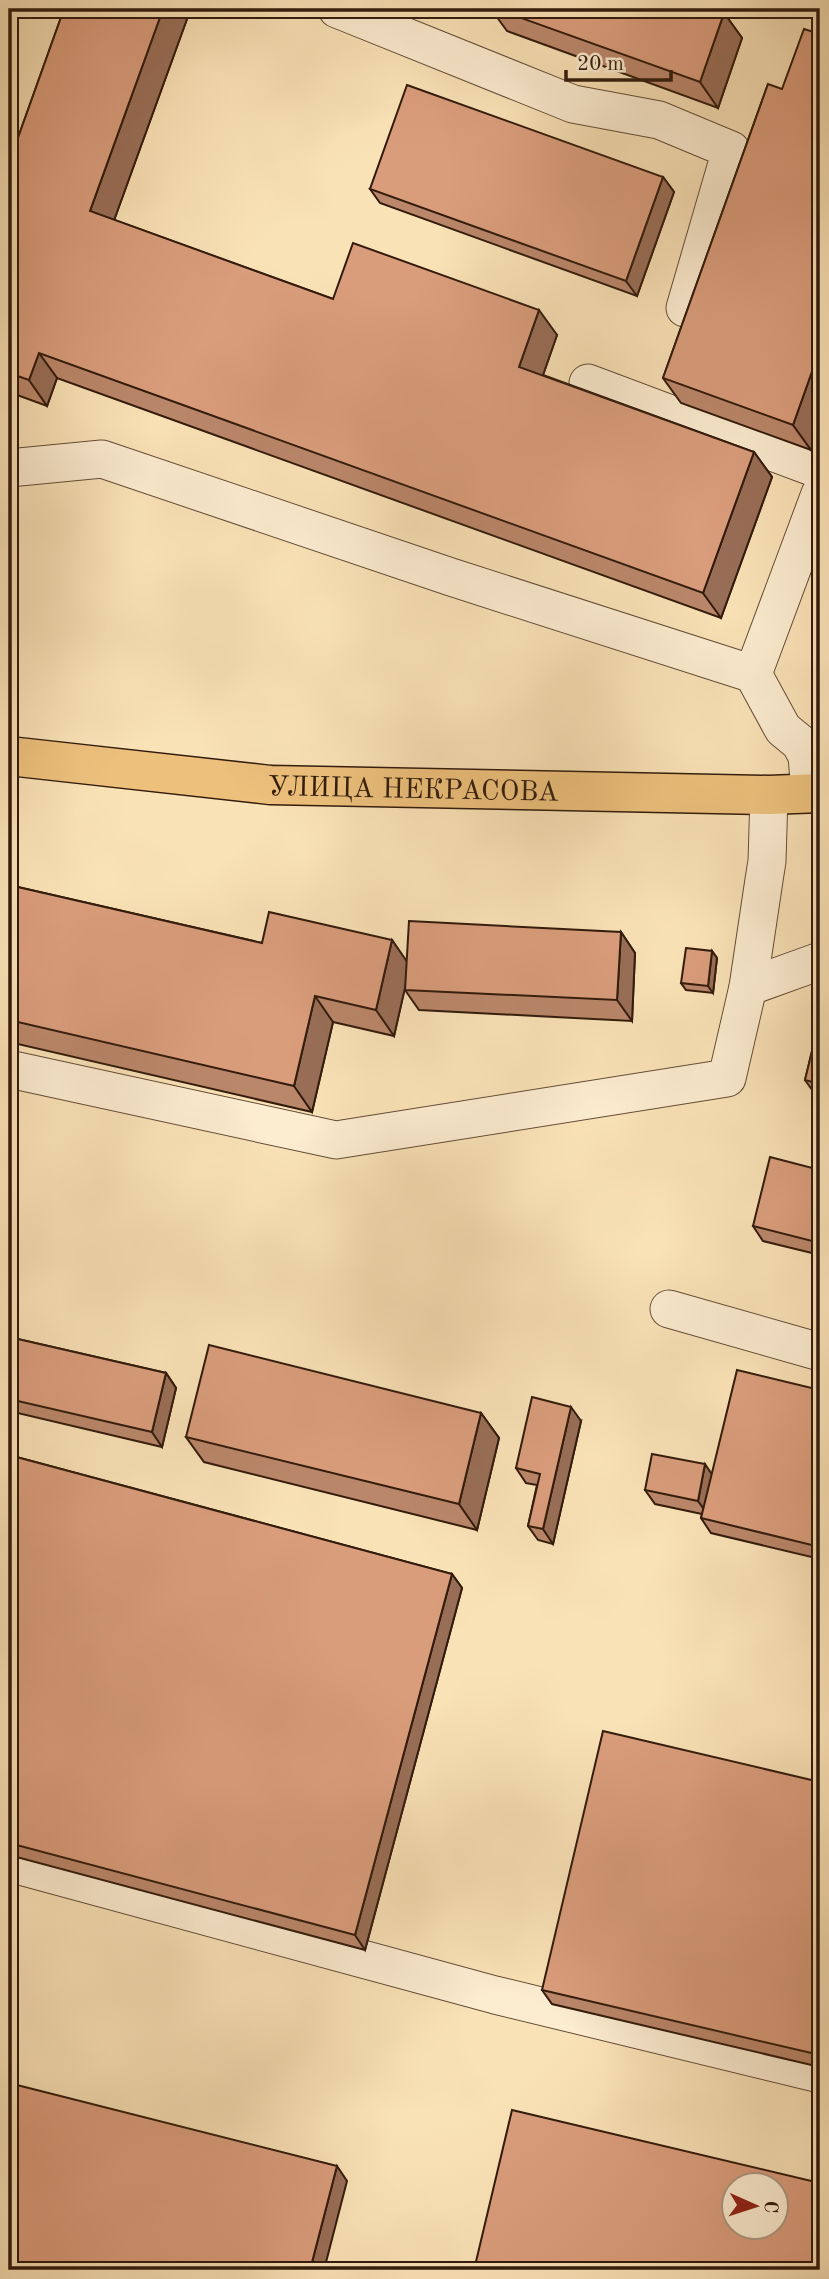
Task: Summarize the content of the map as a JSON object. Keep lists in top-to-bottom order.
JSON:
{
  "streets": {
    "main road": ["УЛИЦА НЕКРАСОВА"]
  },
  "scale_bar": "20 m",
  "north": "right"
}
